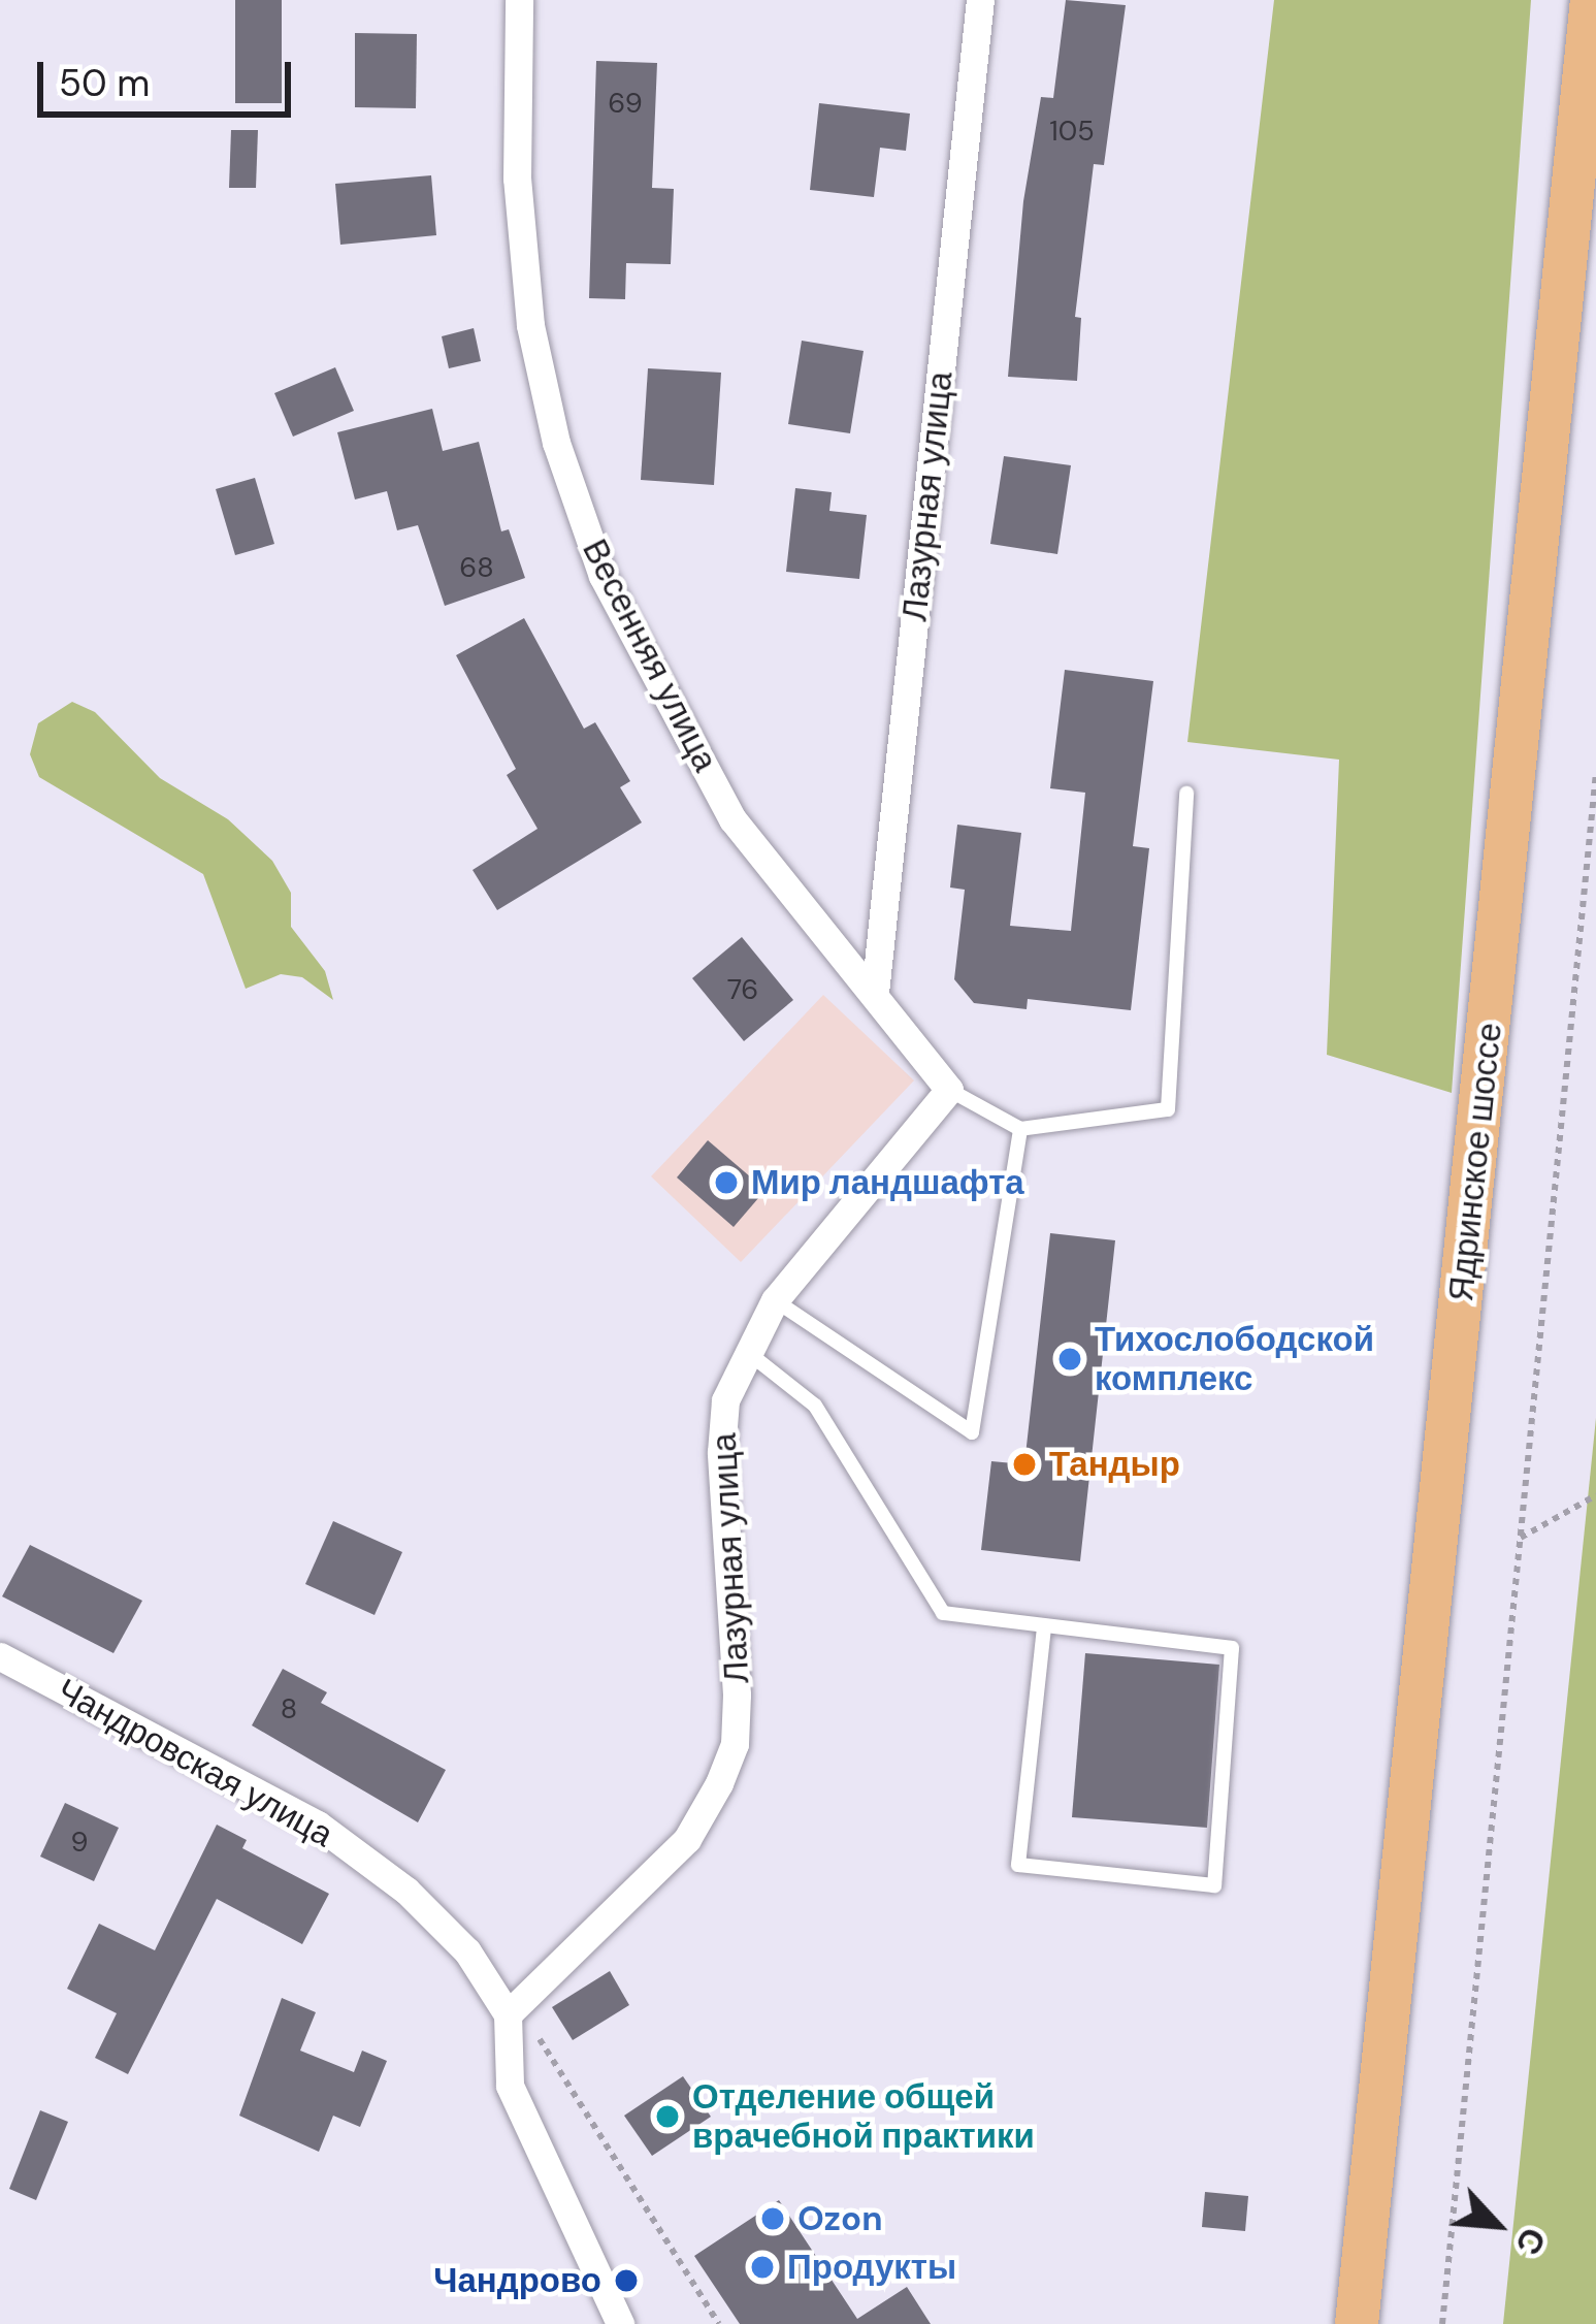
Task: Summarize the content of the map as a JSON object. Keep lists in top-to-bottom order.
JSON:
{
  "streets": {
    "main road": ["Ядринское шоссе"],
    "street": ["Лазурная улица", "Весенняя улица", "Чандровская улица"]
  },
  "crossings": [
    ["Лазурная улица", "Весенняя улица"],
    ["Лазурная улица", "Чандровская улица"]
  ],
  "places": [
    "Мир ландшафта",
    "Тихослободской комплекс",
    "Тандыр",
    "Отделение общей врачебной практики",
    "Ozon",
    "Продукты",
    "Чандрово"
  ],
  "house_numbers": [
    "69",
    "105",
    "68",
    "76",
    "8",
    "9"
  ],
  "scale_bar": "50 m",
  "north": "bottom right"
}
